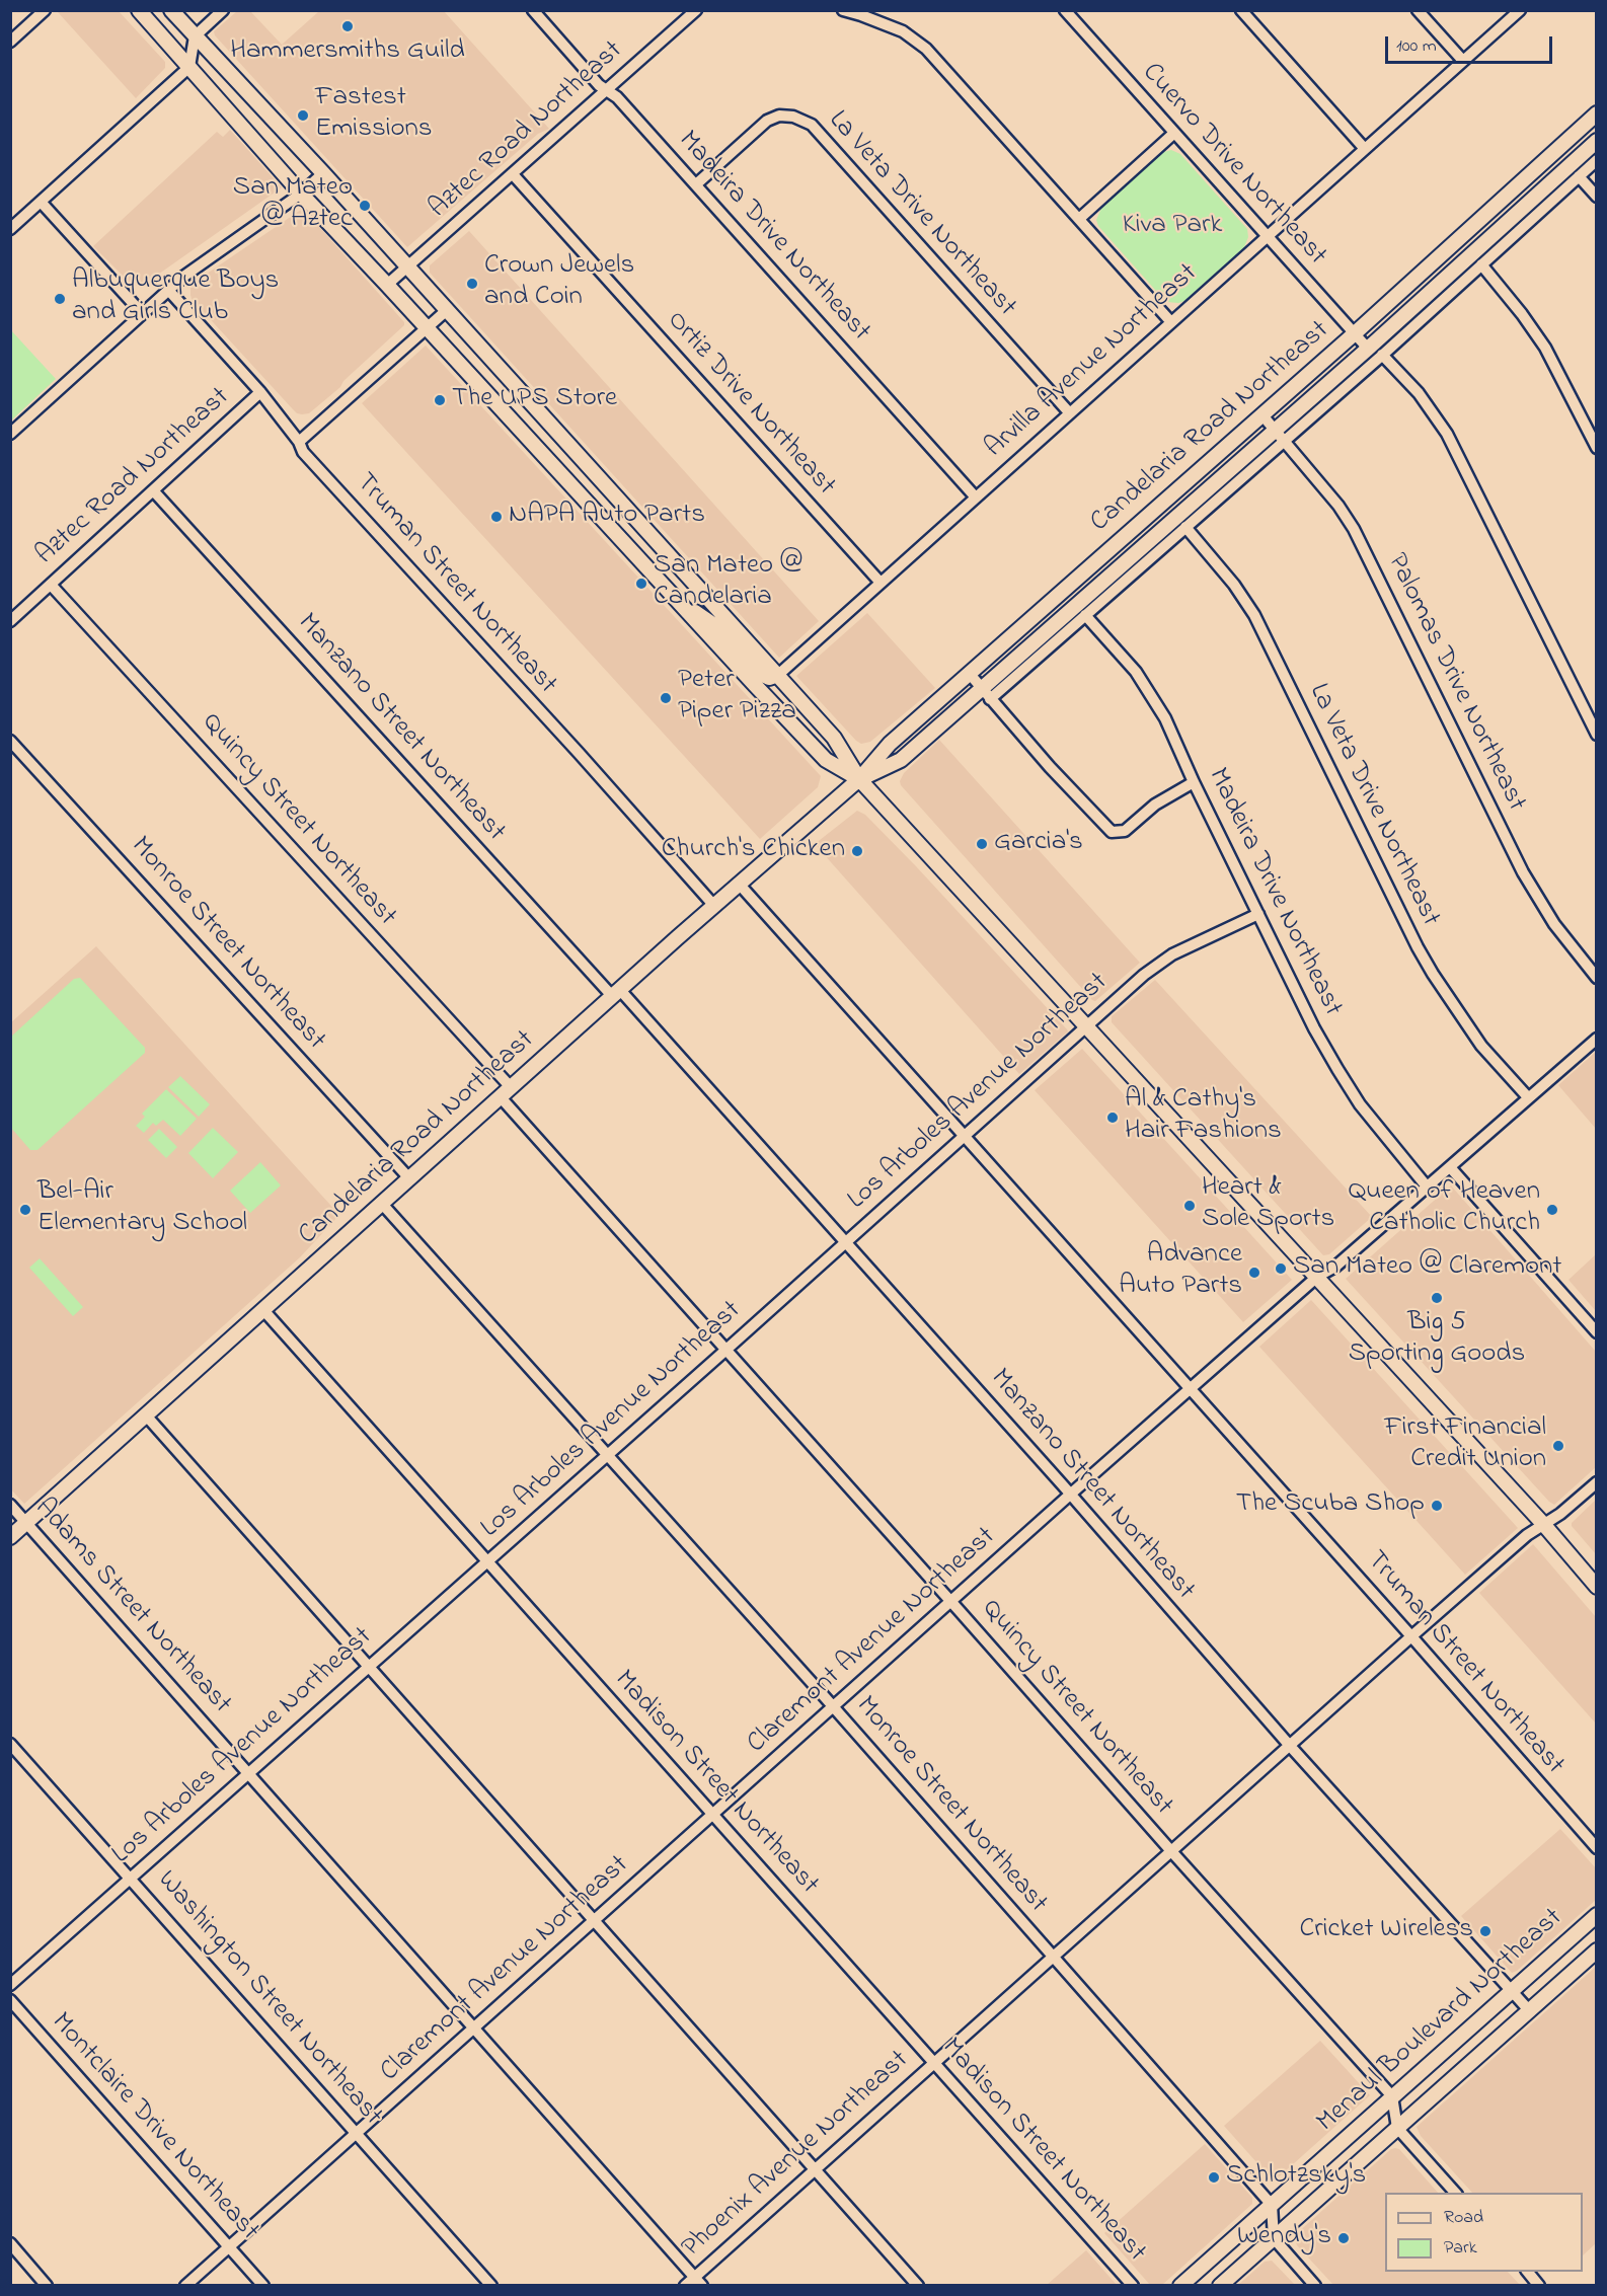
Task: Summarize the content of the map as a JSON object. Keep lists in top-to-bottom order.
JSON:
{
  "streets": {
    "main road": ["Candelaria Road Northeast", "Menaul Boulevard Northeast"],
    "street": [
      "Aztec Road Northeast",
      "Cuervo Drive Northeast",
      "La Veta Drive Northeast",
      "Madeira Drive Northeast",
      "Arvilla Avenue Northeast",
      "Ortiz Drive Northeast",
      "Truman Street Northeast",
      "Palomas Drive Northeast",
      "Manzano Street Northeast",
      "Quincy Street Northeast",
      "Monroe Street Northeast",
      "Los Arboles Avenue Northeast",
      "Adams Street Northeast",
      "Claremont Avenue Northeast",
      "Madison Street Northeast",
      "Washington Street Northeast",
      "Montclaire Drive Northeast",
      "Phoenix Avenue Northeast"
    ]
  },
  "crossings": [
    ["Aztec Road Northeast", "Madeira Drive Northeast"],
    ["Aztec Road Northeast", "Ortiz Drive Northeast"],
    ["Aztec Road Northeast", "Truman Street Northeast"],
    ["Aztec Road Northeast", "Manzano Street Northeast"],
    ["Aztec Road Northeast", "Quincy Street Northeast"],
    ["Cuervo Drive Northeast", "Arvilla Avenue Northeast"],
    ["Cuervo Drive Northeast", "Candelaria Road Northeast"],
    ["La Veta Drive Northeast", "Madeira Drive Northeast"],
    ["La Veta Drive Northeast", "Arvilla Avenue Northeast"],
    ["La Veta Drive Northeast", "Claremont Avenue Northeast"],
    ["Madeira Drive Northeast", "Arvilla Avenue Northeast"],
    ["Madeira Drive Northeast", "Los Arboles Avenue Northeast"],
    ["Madeira Drive Northeast", "Claremont Avenue Northeast"],
    ["Arvilla Avenue Northeast", "Ortiz Drive Northeast"],
    ["Candelaria Road Northeast", "Truman Street Northeast"],
    ["Candelaria Road Northeast", "Palomas Drive Northeast"],
    ["Candelaria Road Northeast", "Manzano Street Northeast"],
    ["Candelaria Road Northeast", "Quincy Street Northeast"],
    ["Candelaria Road Northeast", "Monroe Street Northeast"],
    ["Candelaria Road Northeast", "Adams Street Northeast"],
    ["Candelaria Road Northeast", "Madison Street Northeast"],
    ["Truman Street Northeast", "Los Arboles Avenue Northeast"],
    ["Truman Street Northeast", "Claremont Avenue Northeast"],
    ["Truman Street Northeast", "Phoenix Avenue Northeast"],
    ["Manzano Street Northeast", "Los Arboles Avenue Northeast"],
    ["Manzano Street Northeast", "Claremont Avenue Northeast"],
    ["Manzano Street Northeast", "Menaul Boulevard Northeast"],
    ["Manzano Street Northeast", "Phoenix Avenue Northeast"],
    ["Quincy Street Northeast", "Los Arboles Avenue Northeast"],
    ["Quincy Street Northeast", "Claremont Avenue Northeast"],
    ["Quincy Street Northeast", "Menaul Boulevard Northeast"],
    ["Quincy Street Northeast", "Phoenix Avenue Northeast"],
    ["Monroe Street Northeast", "Los Arboles Avenue Northeast"],
    ["Monroe Street Northeast", "Claremont Avenue Northeast"],
    ["Monroe Street Northeast", "Menaul Boulevard Northeast"],
    ["Monroe Street Northeast", "Phoenix Avenue Northeast"],
    ["Los Arboles Avenue Northeast", "Adams Street Northeast"],
    ["Los Arboles Avenue Northeast", "Madison Street Northeast"],
    ["Los Arboles Avenue Northeast", "Washington Street Northeast"],
    ["Adams Street Northeast", "Claremont Avenue Northeast"],
    ["Adams Street Northeast", "Phoenix Avenue Northeast"],
    ["Claremont Avenue Northeast", "Madison Street Northeast"],
    ["Claremont Avenue Northeast", "Washington Street Northeast"],
    ["Claremont Avenue Northeast", "Montclaire Drive Northeast"],
    ["Madison Street Northeast", "Phoenix Avenue Northeast"]
  ],
  "parks": ["Kiva Park"],
  "places": [
    "Hammersmiths Guild",
    "Fastest Emissions",
    "San Mateo @ Aztec",
    "Crown Jewels and Coin",
    "Albuquerque Boys and Girls Club",
    "The UPS Store",
    "NAPA Auto Parts",
    "San Mateo @ Candelaria",
    "Peter Piper Pizza",
    "Garcia's",
    "Church's Chicken",
    "Al & Cathy's Hair Fashions",
    "Heart & Sole Sports",
    "Bel-Air Elementary School",
    "Queen of Heaven Catholic Church",
    "San Mateo @ Claremont",
    "Advance Auto Parts",
    "Big 5 Sporting Goods",
    "First Financial Credit Union",
    "The Scuba Shop",
    "Cricket Wireless",
    "Schlotzsky's",
    "Wendy's"
  ],
  "legend": ["Road", "Park"],
  "scale_bar": "100 m"
}
